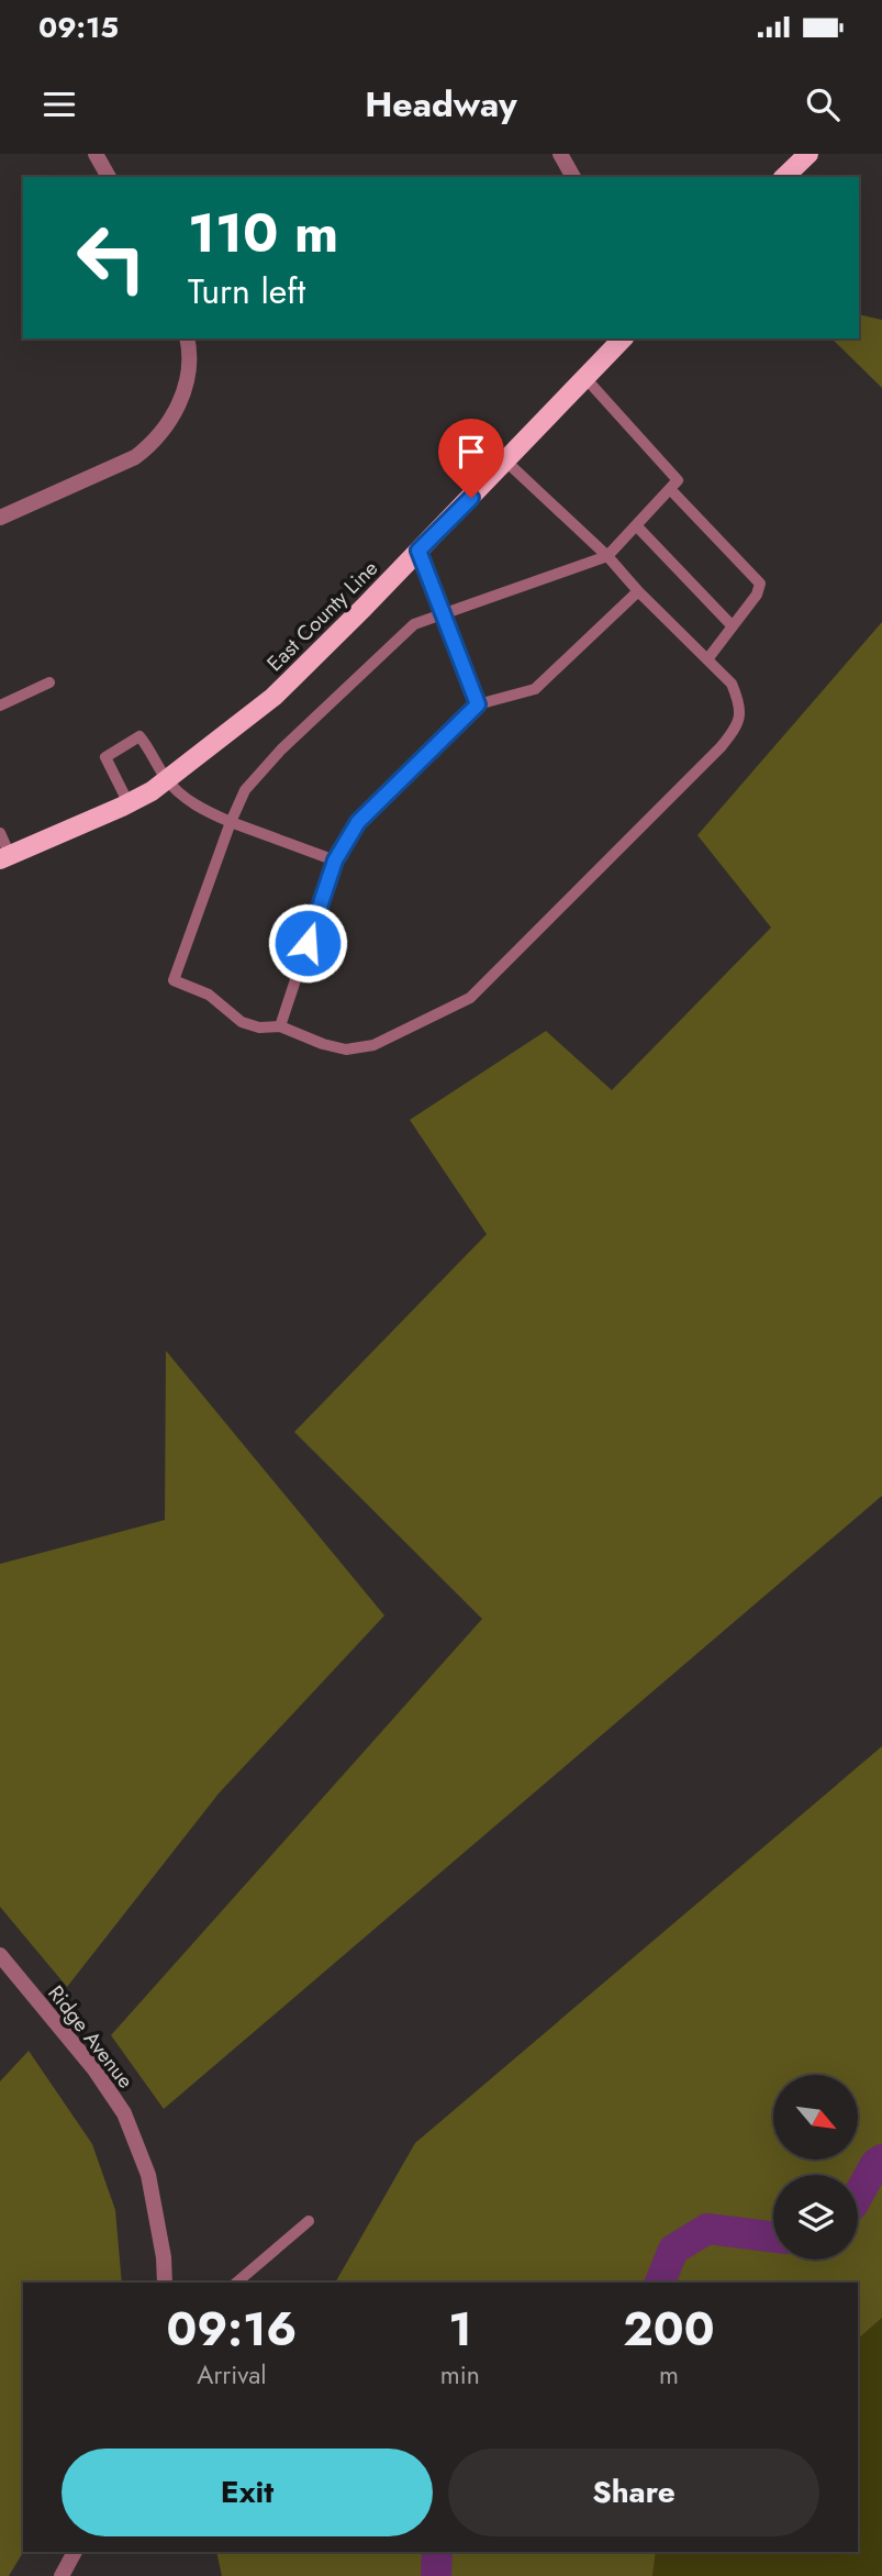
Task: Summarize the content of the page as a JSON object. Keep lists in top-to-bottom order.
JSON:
{
  "streets": {
    "main road": ["East County Line"],
    "street": ["Ridge Avenue"]
  },
  "north": "bottom right",
  "page": {
    "status": "09:15",
    "header": "Headway",
    "turn": ["110 m", "Turn left"],
    "eta": [
      "09:16",
      "Arrival",
      "1",
      "min",
      "200",
      "m"
    ],
    "buttons": ["Exit", "Share"]
  }
}
